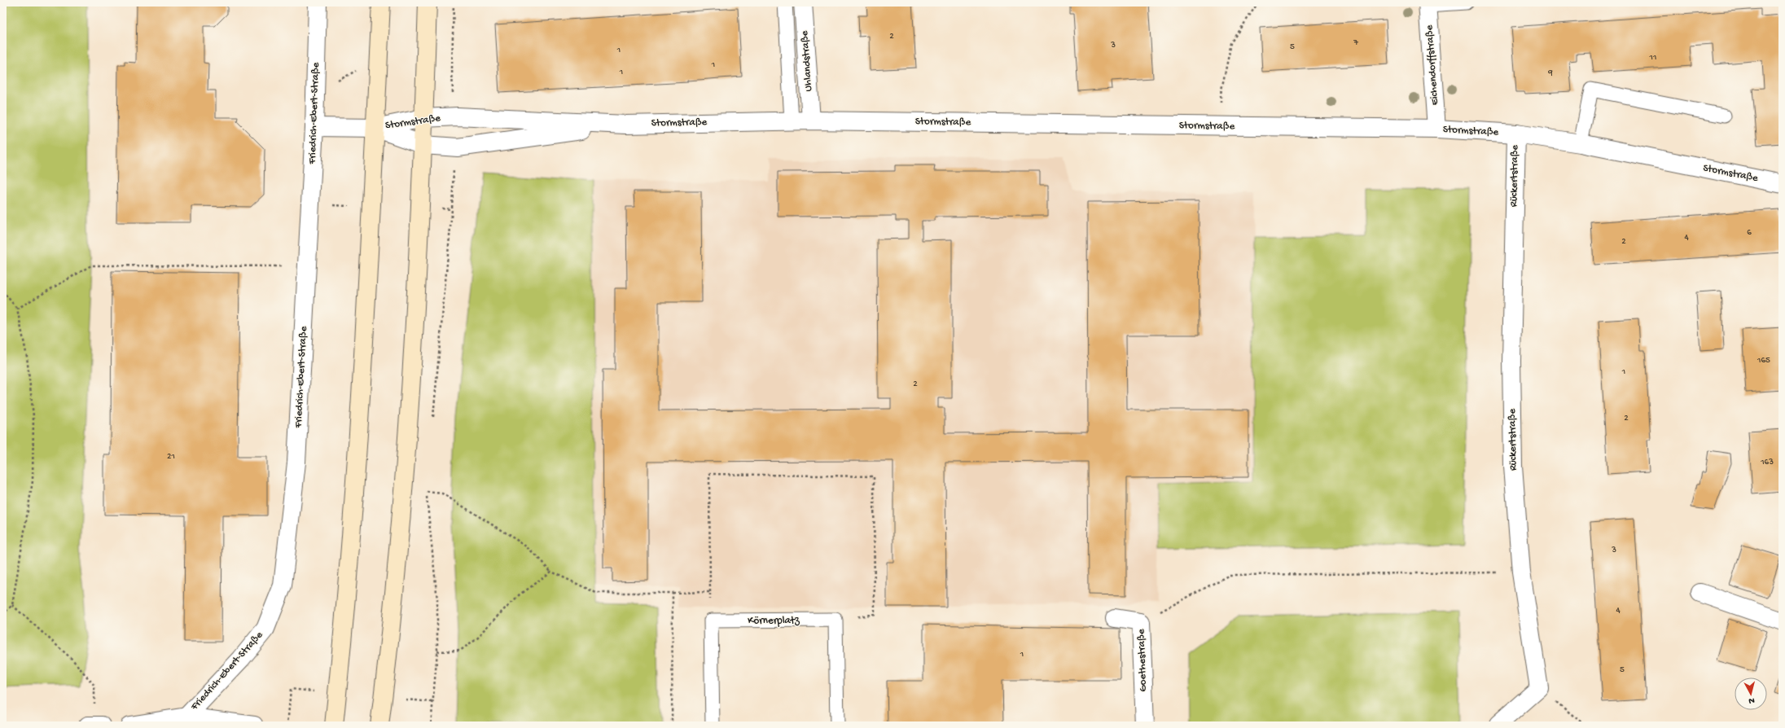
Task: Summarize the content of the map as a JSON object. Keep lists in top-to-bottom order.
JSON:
{
  "streets": {
    "street": [
      "Uhlandstraße",
      "Eichendorffstraße",
      "Friedrich-Ebert-Straße",
      "Stormstraße",
      "Rückertstraße",
      "Goethestraße"
    ],
    "lane": ["Körnerplatz"]
  },
  "crossings": [
    ["Uhlandstraße", "Stormstraße"],
    ["Eichendorffstraße", "Stormstraße"],
    ["Friedrich-Ebert-Straße", "Stormstraße"],
    ["Stormstraße", "Rückertstraße"]
  ],
  "house_numbers": [
    "2",
    "7",
    "3",
    "5",
    "1",
    "11",
    "1",
    "1",
    "9",
    "6",
    "4",
    "2",
    "165",
    "1",
    "2",
    "2",
    "21",
    "163",
    "3",
    "4",
    "1",
    "5"
  ],
  "north": "bottom"
}
